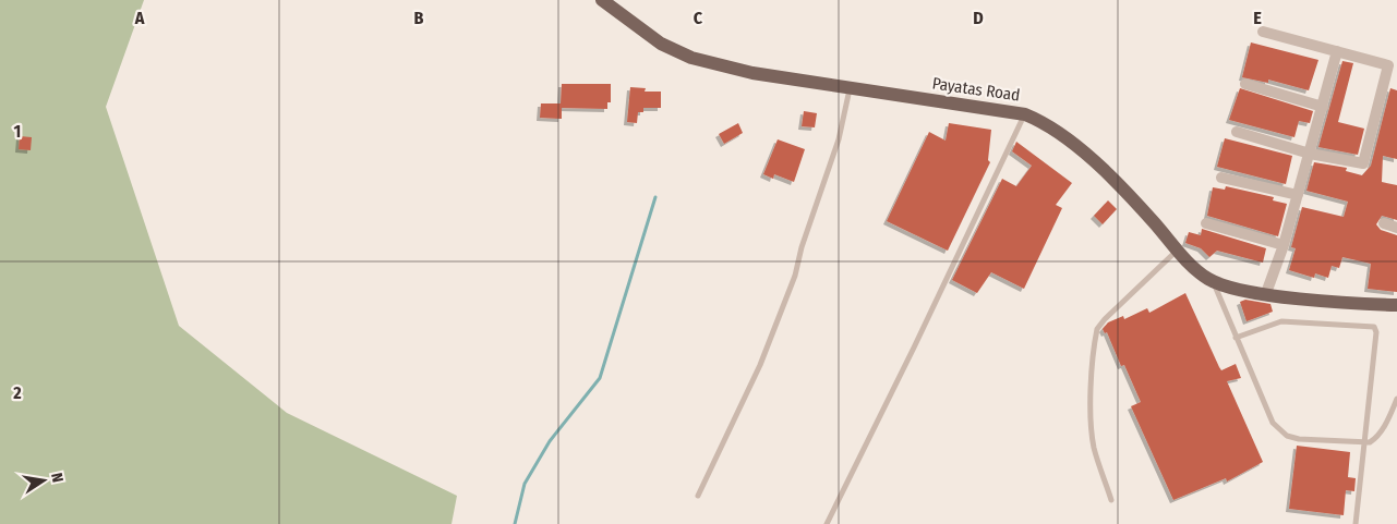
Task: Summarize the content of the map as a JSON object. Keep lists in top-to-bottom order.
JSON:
{
  "streets": {
    "main road": ["Payatas Road"]
  },
  "north": "right",
  "grid": {
    "columns": [
      "A",
      "B",
      "C",
      "D",
      "E"
    ],
    "rows": ["1", "2"]
  }
}
